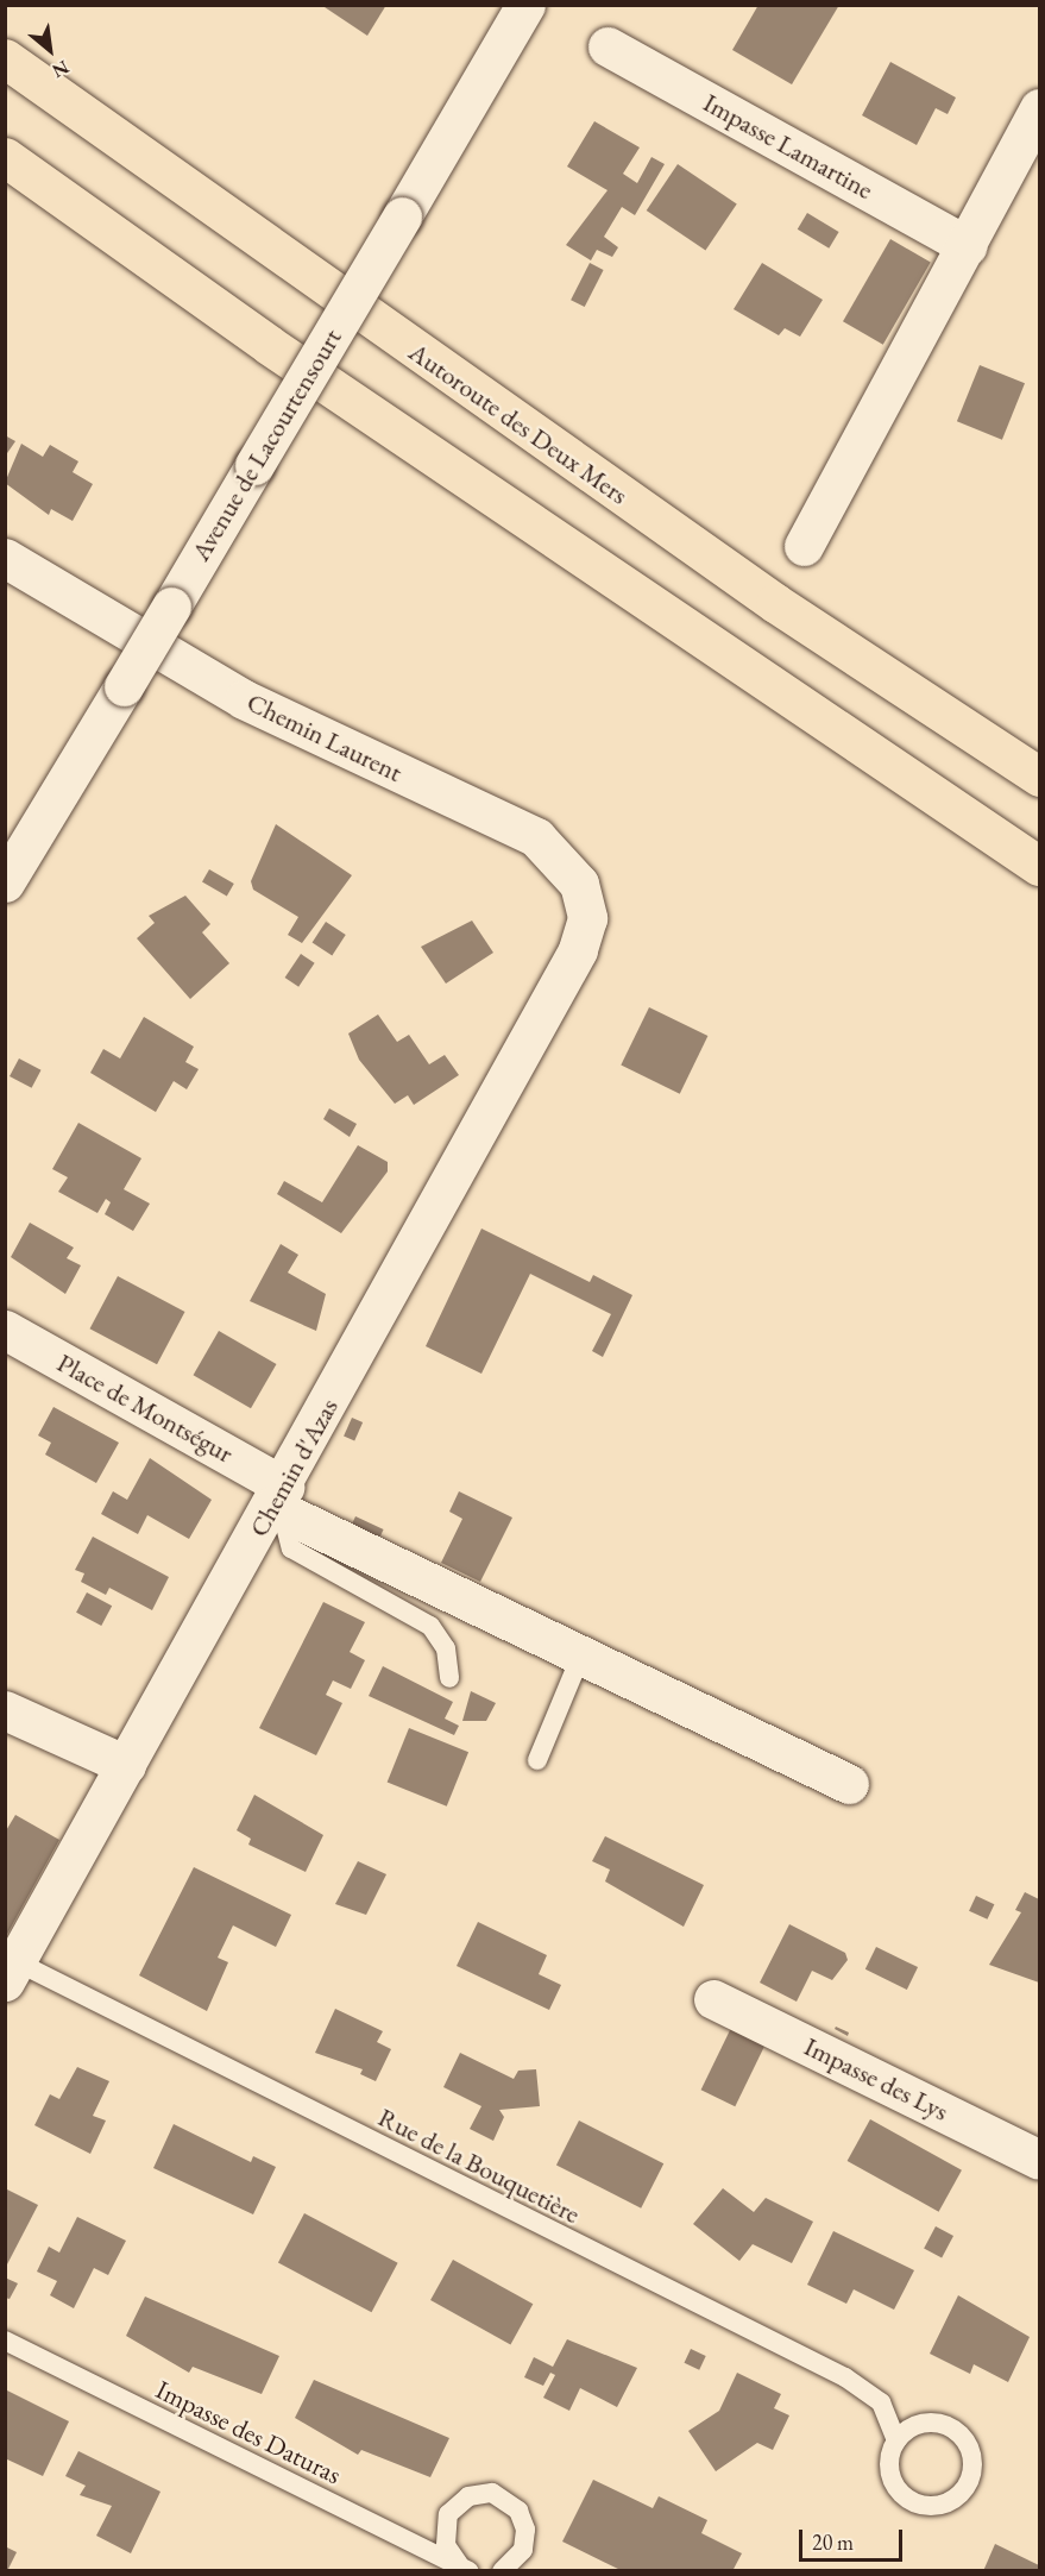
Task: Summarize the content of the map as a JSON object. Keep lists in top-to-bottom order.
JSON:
{
  "streets": {
    "highway": ["Autoroute des Deux Mers"],
    "street": [
      "Impasse Lamartine",
      "Avenue de Lacourtensourt",
      "Chemin Laurent",
      "Place de Montségur",
      "Chemin d'Azas",
      "Impasse des Lys"
    ],
    "lane": ["Rue de la Bouquetière", "Impasse des Daturas"]
  },
  "crossings": [
    ["Chemin Laurent", "Chemin d'Azas"],
    ["Place de Montségur", "Chemin d'Azas"],
    ["Chemin d'Azas", "Rue de la Bouquetière"]
  ],
  "scale_bar": "20 m",
  "north": "bottom right"
}
